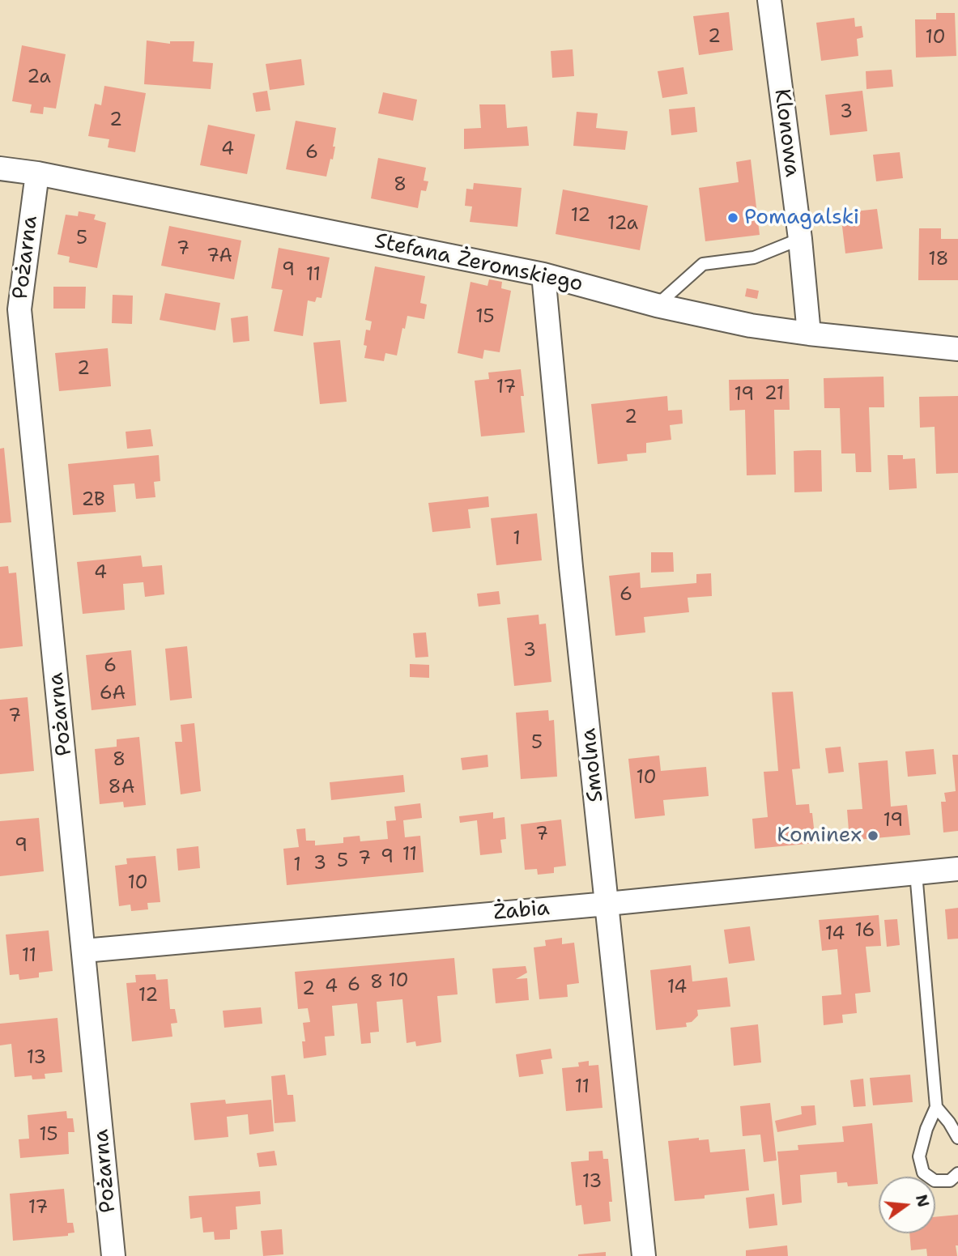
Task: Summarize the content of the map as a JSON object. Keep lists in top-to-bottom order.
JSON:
{
  "streets": {
    "street": [
      "Klonowa",
      "Pożarna",
      "Stefana Żeromskiego",
      "Smolna",
      "Żabia"
    ]
  },
  "crossings": [
    ["Klonowa", "Stefana Żeromskiego"],
    ["Pożarna", "Stefana Żeromskiego"],
    ["Pożarna", "Żabia"],
    ["Stefana Żeromskiego", "Smolna"],
    ["Smolna", "Żabia"]
  ],
  "places": ["Pomagalski", "Kominex"],
  "house_numbers": [
    "2",
    "10",
    "2a",
    "3",
    "2",
    "4",
    "6",
    "8",
    "12",
    "12a",
    "5",
    "7",
    "7A",
    "18",
    "9",
    "11",
    "15",
    "2",
    "17",
    "21",
    "19",
    "2",
    "2B",
    "1",
    "4",
    "6",
    "3",
    "6",
    "6A",
    "7",
    "5",
    "8",
    "10",
    "8A",
    "19",
    "7",
    "9",
    "11",
    "9",
    "7",
    "5",
    "3",
    "1",
    "10",
    "16",
    "14",
    "11",
    "10",
    "8",
    "6",
    "4",
    "14",
    "2",
    "12",
    "13",
    "11",
    "15",
    "13",
    "17"
  ],
  "north": "right"
}
